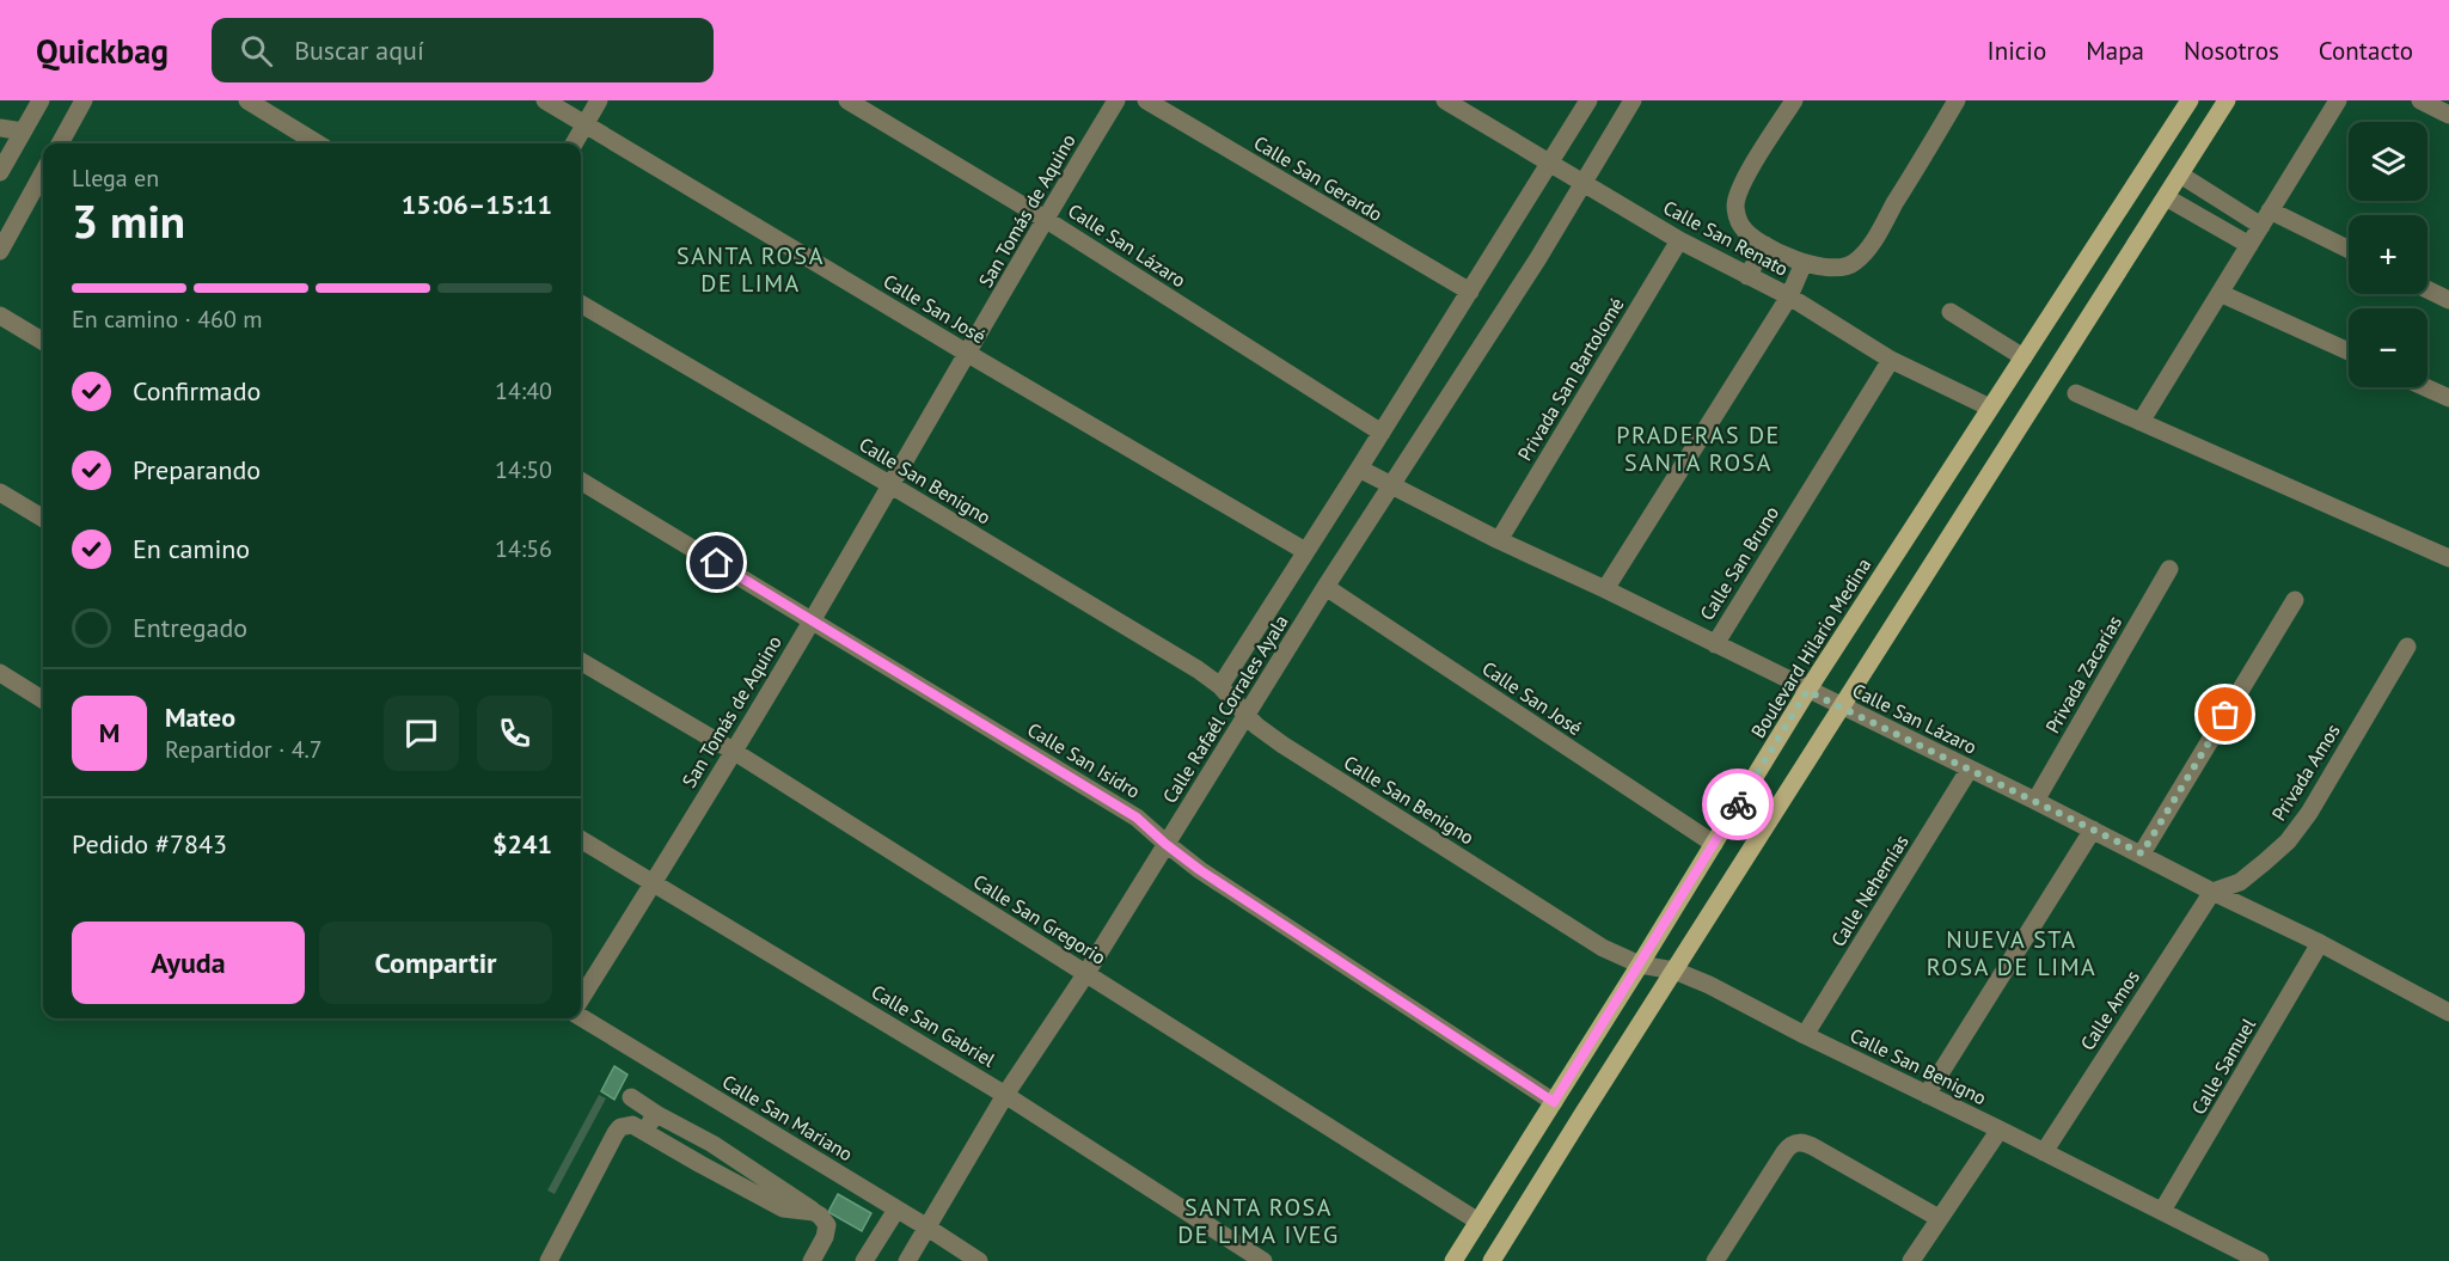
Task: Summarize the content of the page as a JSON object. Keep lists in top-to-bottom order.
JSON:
{
  "streets": {
    "main road": ["Boulevard Hilario Medina"],
    "street": [
      "Calle San Gerardo",
      "San Tomás de Aquino",
      "Calle San Renato",
      "Calle San Lázaro",
      "Calle San José",
      "Privada San Bartolomé",
      "Calle San Benigno",
      "Calle San Bruno",
      "Privada Zacarías",
      "Calle Rafaél Corrales Ayala",
      "Calle San Isidro",
      "Privada Amos",
      "Calle Nehemías",
      "Calle San Gregorio",
      "Calle Amos",
      "Calle San Gabriel",
      "Calle Samuel",
      "Calle San Mariano"
    ]
  },
  "crossings": [
    ["Calle San Gerardo", "Calle Rafaél Corrales Ayala"],
    ["San Tomás de Aquino", "Calle San Lázaro"],
    ["San Tomás de Aquino", "Calle San José"],
    ["San Tomás de Aquino", "Calle San Benigno"],
    ["San Tomás de Aquino", "Calle San Isidro"],
    ["San Tomás de Aquino", "Calle San Gregorio"],
    ["San Tomás de Aquino", "Calle San Gabriel"],
    ["Calle San Renato", "Privada San Bartolomé"],
    ["Calle San Renato", "Calle San Bruno"],
    ["Calle San Renato", "Boulevard Hilario Medina"],
    ["Calle San Renato", "Calle Rafaél Corrales Ayala"],
    ["Calle San Lázaro", "Privada San Bartolomé"],
    ["Calle San Lázaro", "Calle San Bruno"],
    ["Calle San Lázaro", "Boulevard Hilario Medina"],
    ["Calle San Lázaro", "Privada Zacarías"],
    ["Calle San Lázaro", "Calle Rafaél Corrales Ayala"],
    ["Calle San Lázaro", "Privada Amos"],
    ["Calle San Lázaro", "Calle Nehemías"],
    ["Calle San Lázaro", "Calle Amos"],
    ["Calle San Lázaro", "Calle Samuel"],
    ["Calle San José", "Boulevard Hilario Medina"],
    ["Calle San José", "Calle Rafaél Corrales Ayala"],
    ["Calle San Benigno", "Boulevard Hilario Medina"],
    ["Calle San Benigno", "Calle Rafaél Corrales Ayala"],
    ["Calle San Benigno", "Calle Nehemías"],
    ["Calle San Benigno", "Calle Amos"],
    ["Calle San Benigno", "Calle Samuel"],
    ["Boulevard Hilario Medina", "Calle San Isidro"],
    ["Boulevard Hilario Medina", "Calle San Gregorio"],
    ["Calle Rafaél Corrales Ayala", "Calle San Isidro"],
    ["Calle Rafaél Corrales Ayala", "Calle San Gregorio"],
    ["Calle Rafaél Corrales Ayala", "Calle San Gabriel"],
    ["Calle Rafaél Corrales Ayala", "Calle San Mariano"],
    ["Privada Amos", "Calle Amos"]
  ],
  "districts": [
    "SANTA ROSA DE LIMA",
    "PRADERAS DE SANTA ROSA",
    "NUEVA STA ROSA DE LIMA",
    "SANTA ROSA DE LIMA IVEG"
  ],
  "page": {
    "header": "Quickbag",
    "search": "Buscar aquí",
    "nav": [
      "Inicio",
      "Mapa",
      "Nosotros",
      "Contacto"
    ],
    "map_buttons": ["+", "−"],
    "heading": ["3 min", "Llega en", "15:06–15:11"],
    "panel": [
      "Mateo",
      "Repartidor · 4.7",
      "Pedido #7843",
      "$241"
    ],
    "bar": "En camino · 460 m",
    "list": [
      ["Confirmado", "14:40"],
      ["Preparando", "14:50"],
      ["En camino", "14:56"],
      "Entregado"
    ],
    "round": "M",
    "buttons": ["Ayuda", "Compartir"]
  }
}
